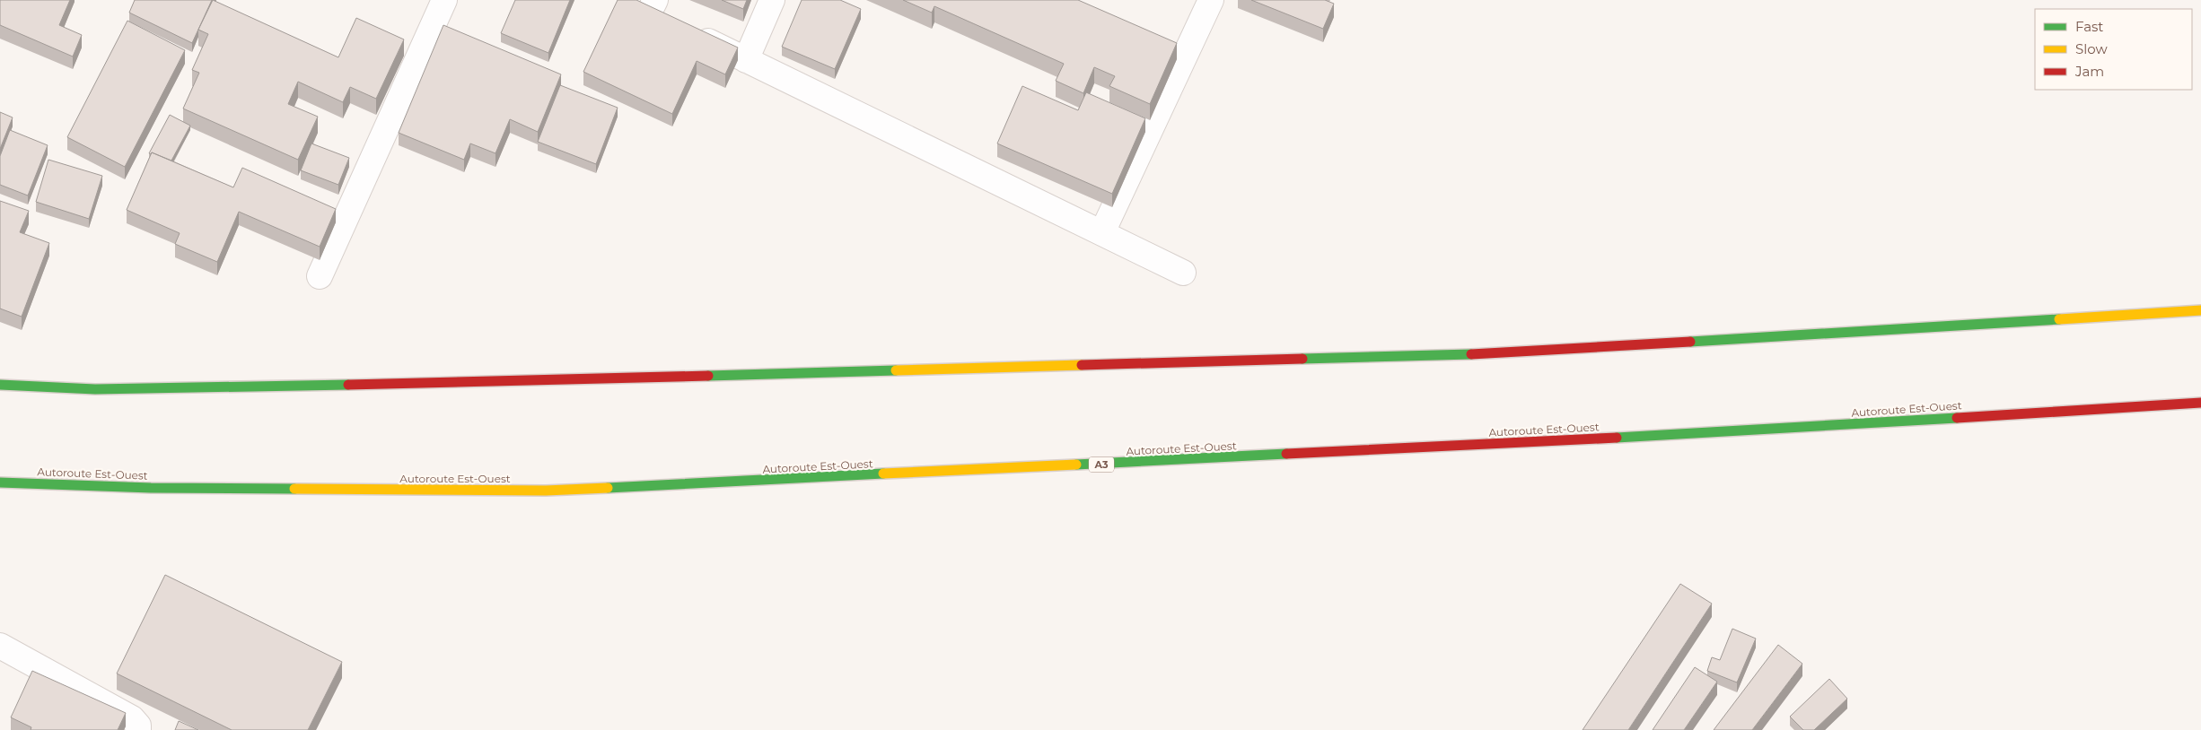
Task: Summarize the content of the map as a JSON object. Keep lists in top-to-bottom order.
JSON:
{
  "streets": {
    "highway": ["Autoroute Est-Ouest", "A3"]
  },
  "legend": ["Fast", "Slow", "Jam"]
}
